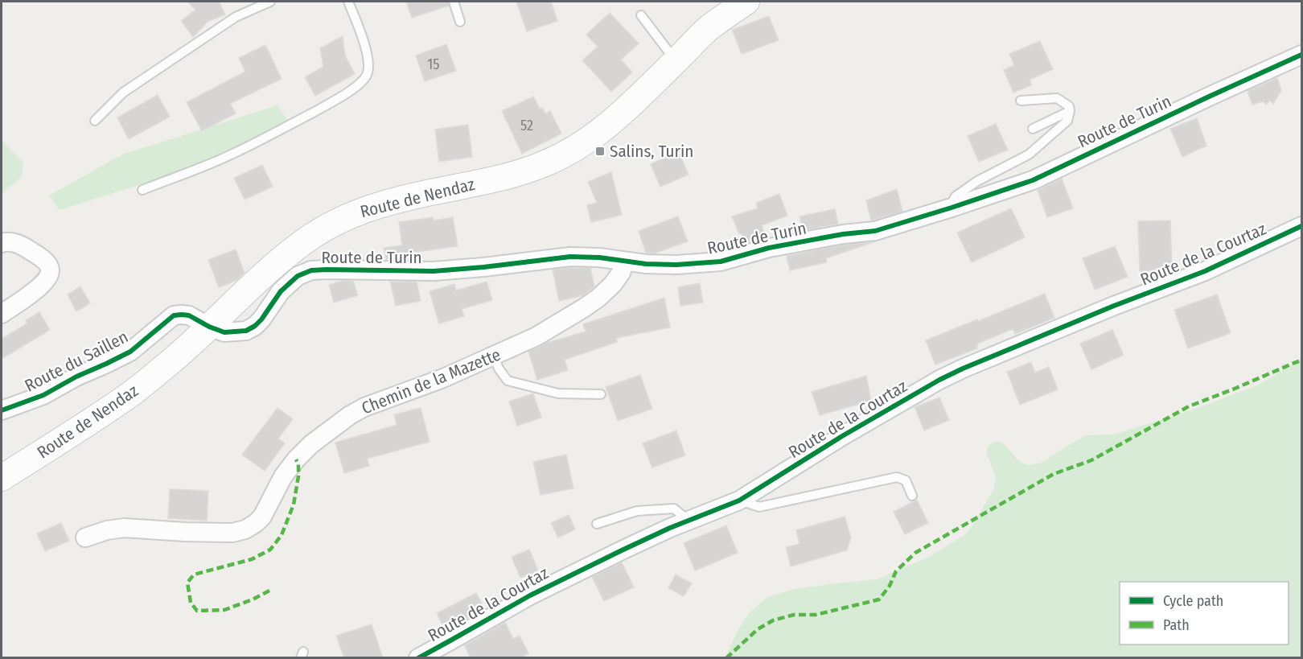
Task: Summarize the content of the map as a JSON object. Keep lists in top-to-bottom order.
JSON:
{
  "streets": {
    "main road": ["Route de Nendaz"],
    "street": [
      "Route de Turin",
      "Route de la Courtaz",
      "Route du Saillen",
      "Chemin de la Mazette"
    ]
  },
  "crossings": [
    ["Route de Turin", "Route de Nendaz"],
    ["Route de Turin", "Route du Saillen"],
    ["Route de Turin", "Chemin de la Mazette"],
    ["Route de Nendaz", "Route du Saillen"]
  ],
  "places": {
    "transit": ["Salins, Turin"]
  },
  "house_numbers": ["15", "52"],
  "legend": ["Cycle path", "Path"]
}
